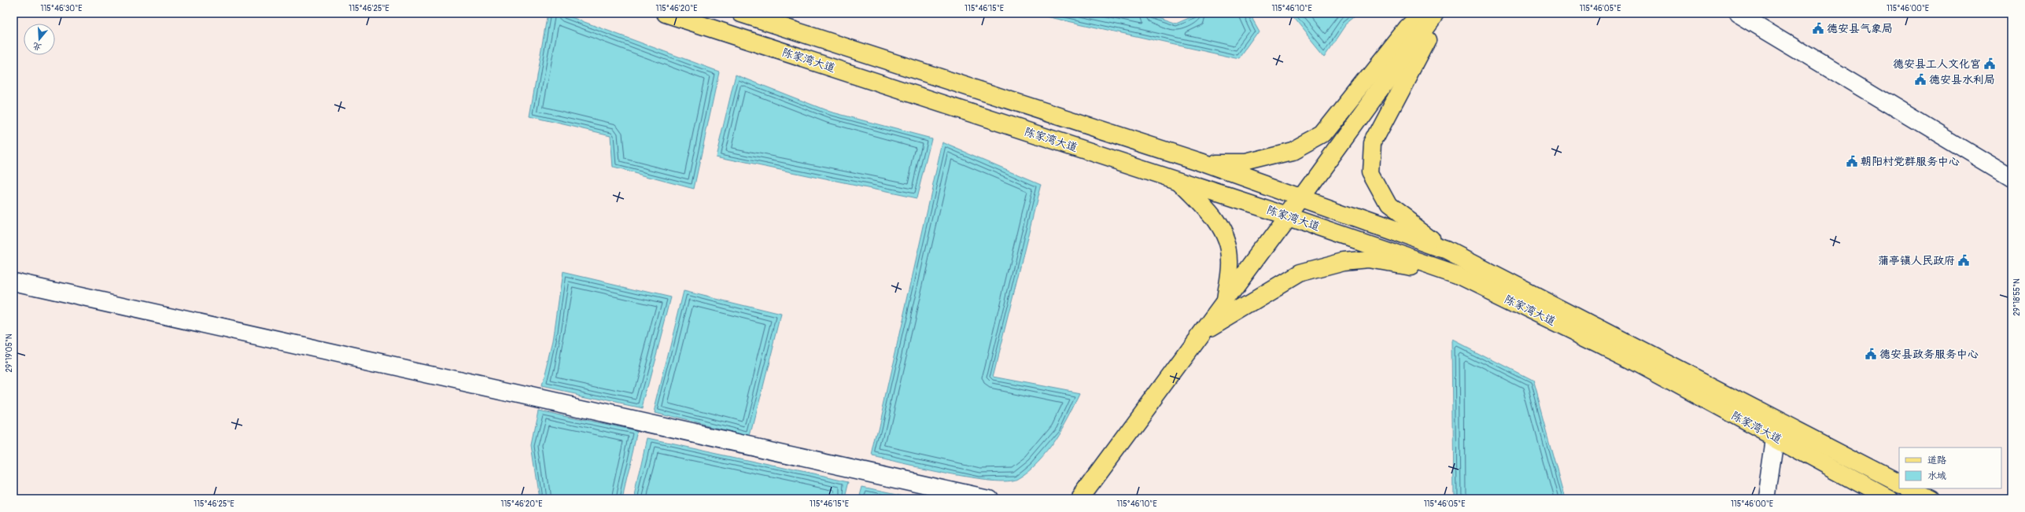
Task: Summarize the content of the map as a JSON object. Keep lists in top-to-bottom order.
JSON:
{
  "streets": {
    "main road": ["陈家湾大道"]
  },
  "places": {
    "public building": [
      "德安县气象局",
      "德安县工人文化宫",
      "德安县水利局",
      "朝阳村党群服务中心",
      "蒲亭镇人民政府",
      "德安县政务服务中心"
    ]
  },
  "legend": ["道路", "水域"],
  "north": "bottom",
  "coordinates": [
    "115°46'30\"E",
    "115°46'25\"E",
    "115°46'20\"E",
    "115°46'15\"E",
    "115°46'10\"E",
    "115°46'05\"E",
    "115°46'00\"E",
    "29°18'55\"N",
    "29°19'05\"N"
  ]
}
